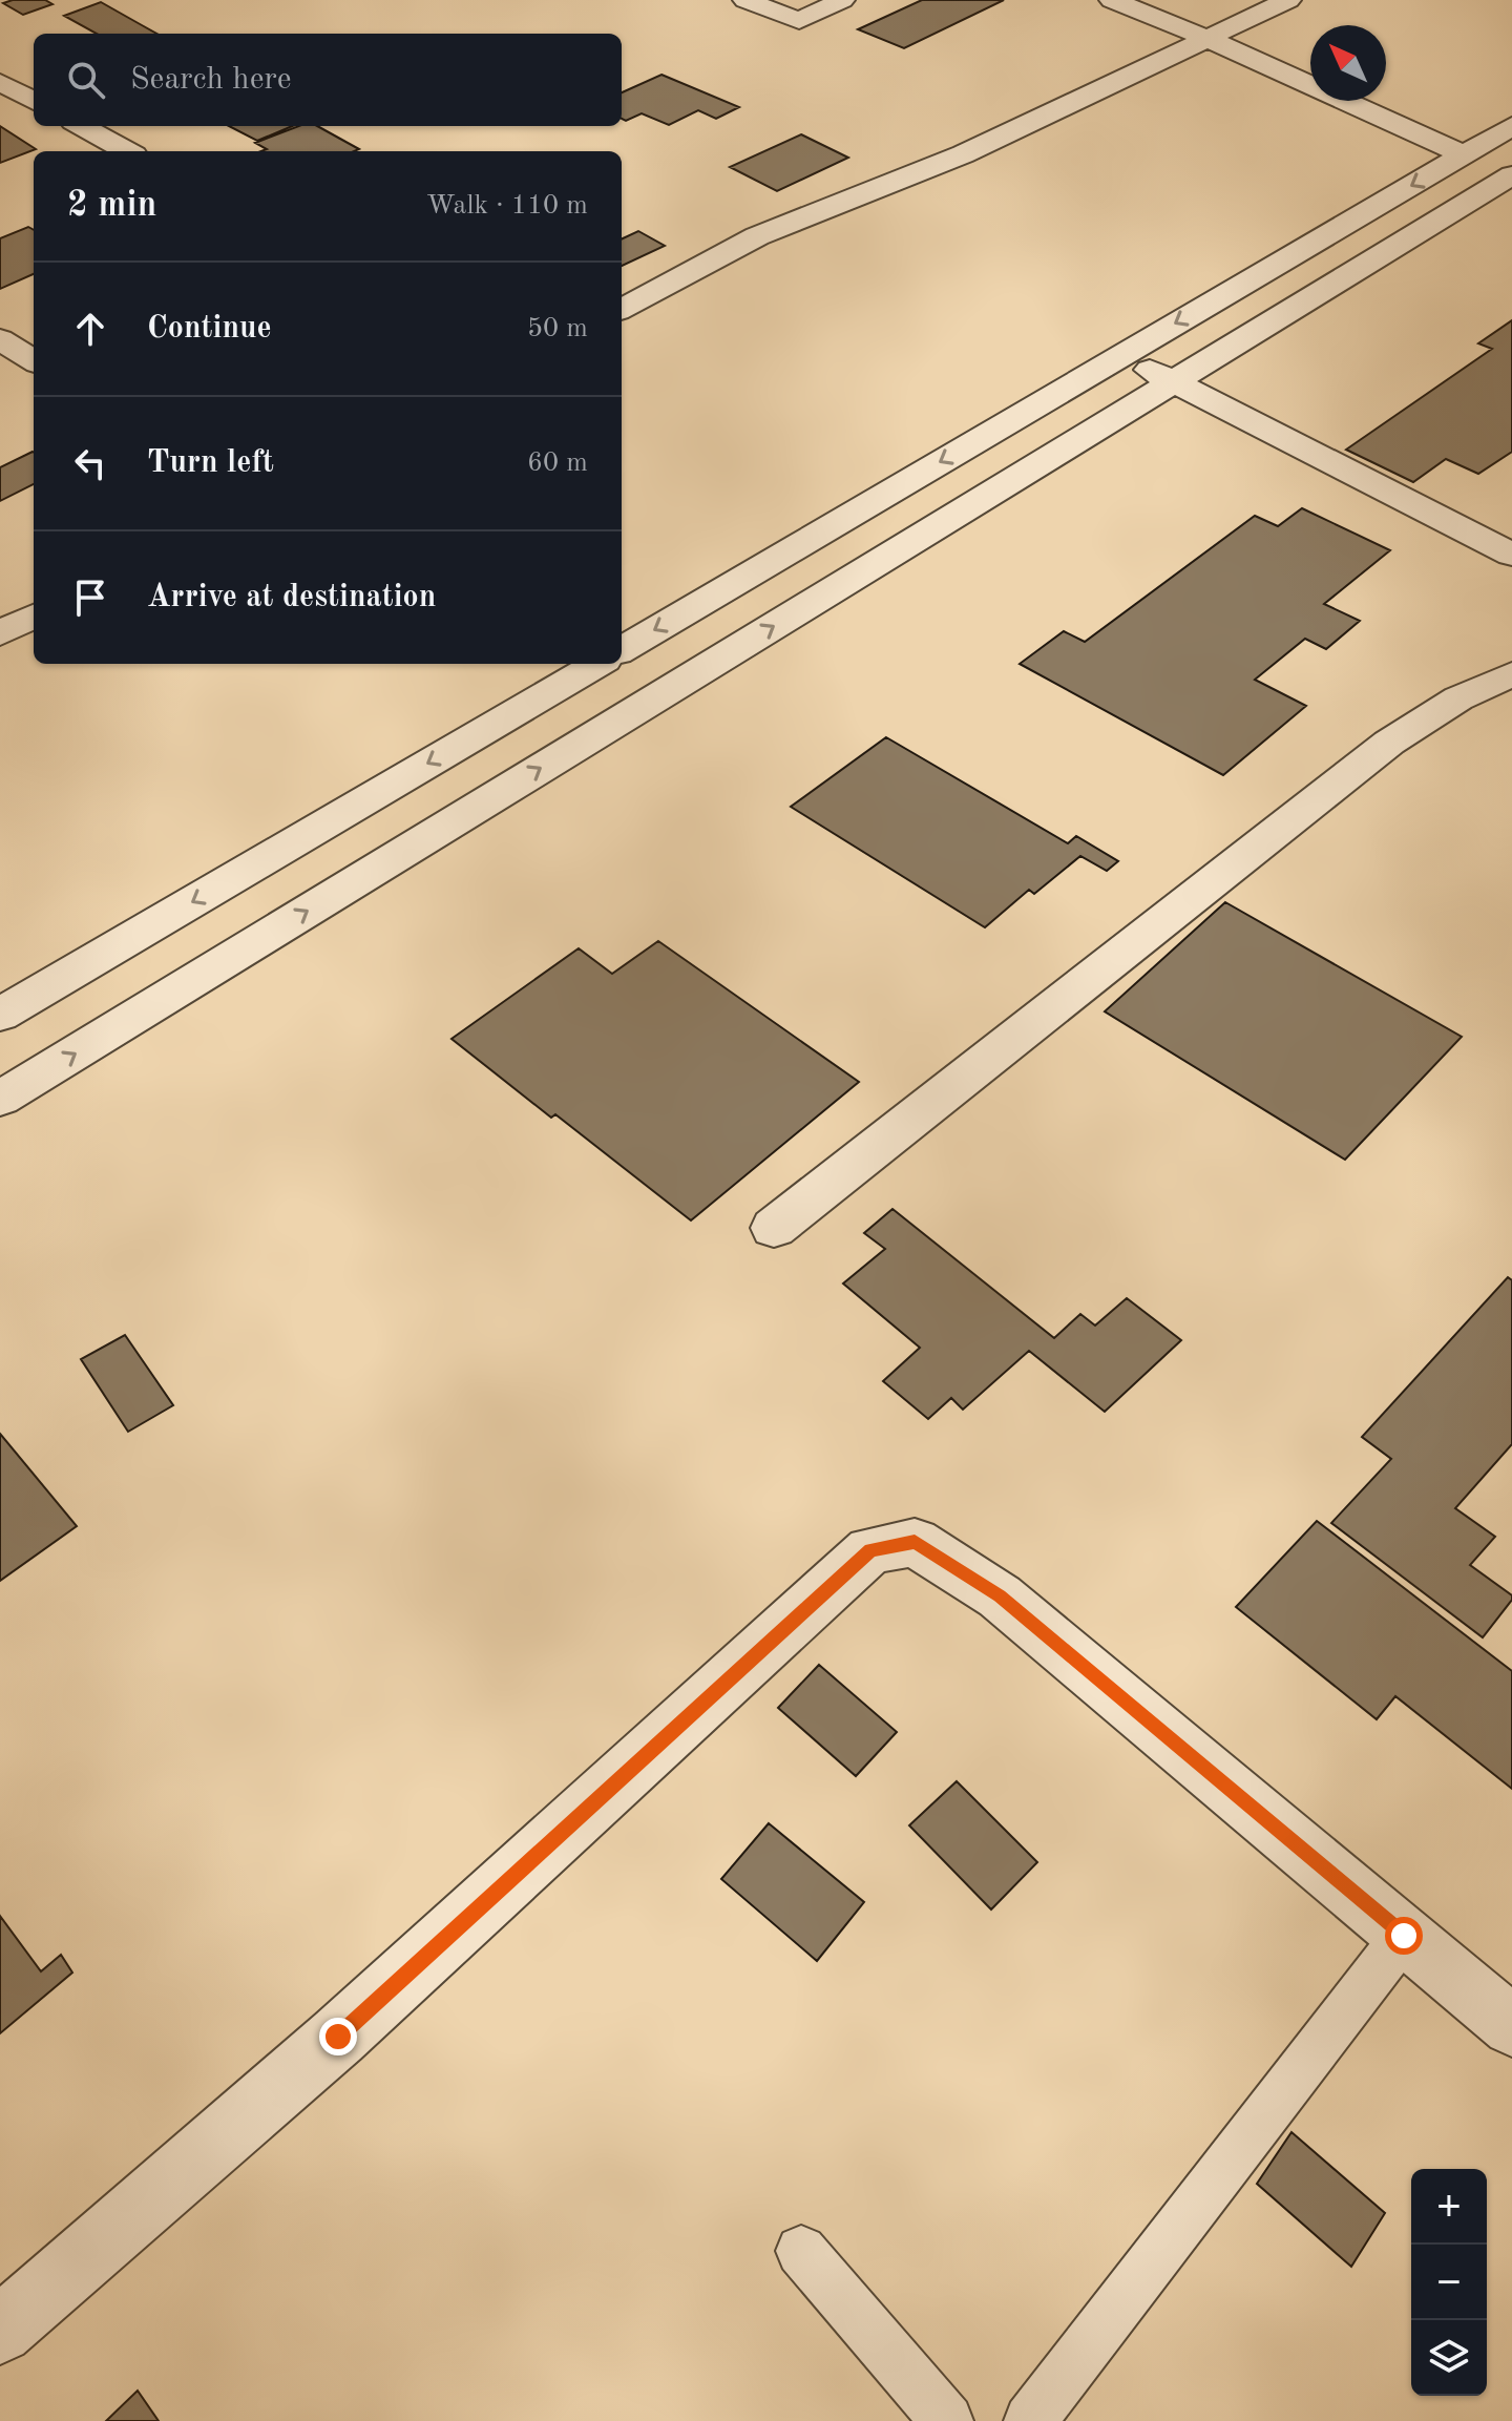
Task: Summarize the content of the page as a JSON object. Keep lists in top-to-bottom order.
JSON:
{
  "north": "top left",
  "page": {
    "search": "Search here",
    "heading": ["2 min", "Walk · 110 m"],
    "list": [
      ["Continue", "50 m"],
      ["Turn left", "60 m"],
      "Arrive at destination"
    ],
    "map_buttons": ["+", "−"]
  }
}
